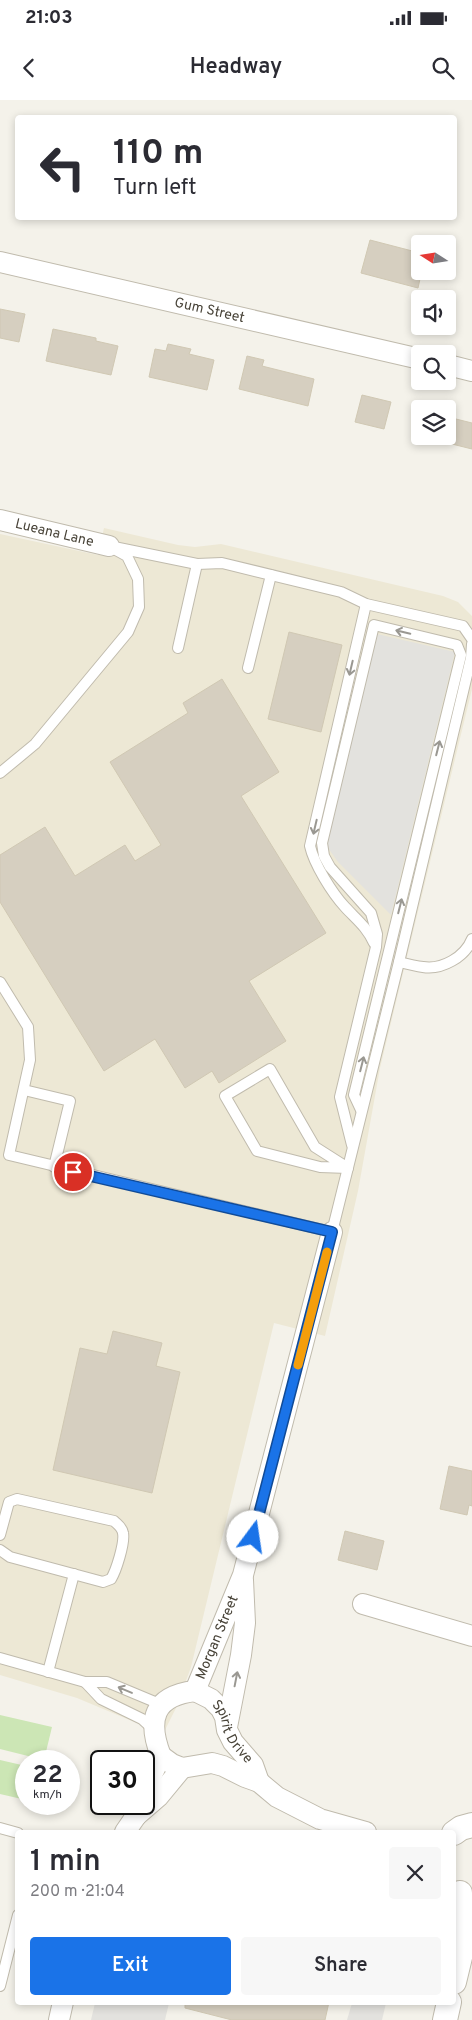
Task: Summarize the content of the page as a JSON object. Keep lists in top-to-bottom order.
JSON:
{
  "streets": {
    "street": [
      "Gum Street",
      "Lueana Lane",
      "Morgan Street",
      "Spirit Drive"
    ]
  },
  "crossings": [
    ["Morgan Street", "Spirit Drive"]
  ],
  "north": "left",
  "page": {
    "status": "21:03",
    "header": "Headway",
    "turn": ["110 m", "Turn left"],
    "speed": "22 km/h",
    "limit": "30",
    "heading": ["1 min", "200 m · 21:04"],
    "buttons": ["Exit", "Share"]
  }
}
